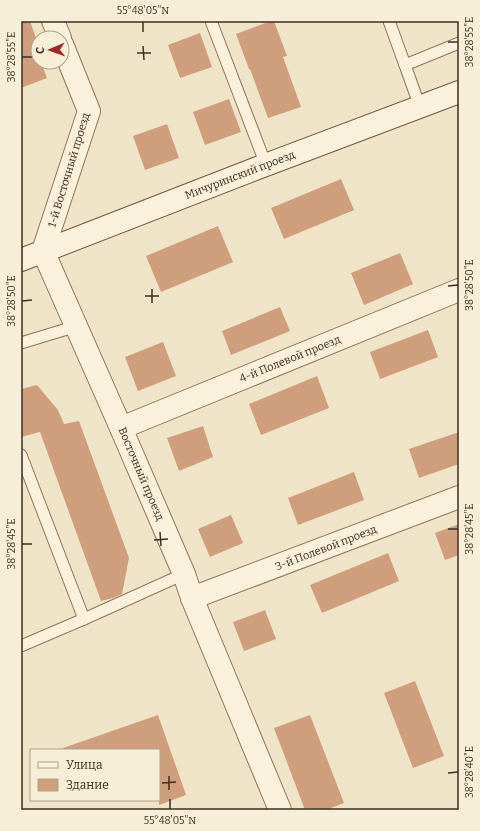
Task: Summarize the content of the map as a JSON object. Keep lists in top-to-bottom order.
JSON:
{
  "streets": {
    "street": [
      "1-й Восточный проезд",
      "Мичуринский проезд",
      "4-й Полевой проезд",
      "Восточный проезд",
      "3-й Полевой проезд"
    ]
  },
  "crossings": [
    ["1-й Восточный проезд", "Мичуринский проезд"],
    ["1-й Восточный проезд", "Восточный проезд"],
    ["Мичуринский проезд", "Восточный проезд"],
    ["4-й Полевой проезд", "Восточный проезд"],
    ["Восточный проезд", "3-й Полевой проезд"]
  ],
  "legend": ["Улица", "Здание"],
  "north": "left",
  "coordinates": [
    "55°48'05\"N",
    "38°28'55\"E",
    "38°28'50\"E",
    "38°28'45\"E",
    "38°28'40\"E"
  ]
}
